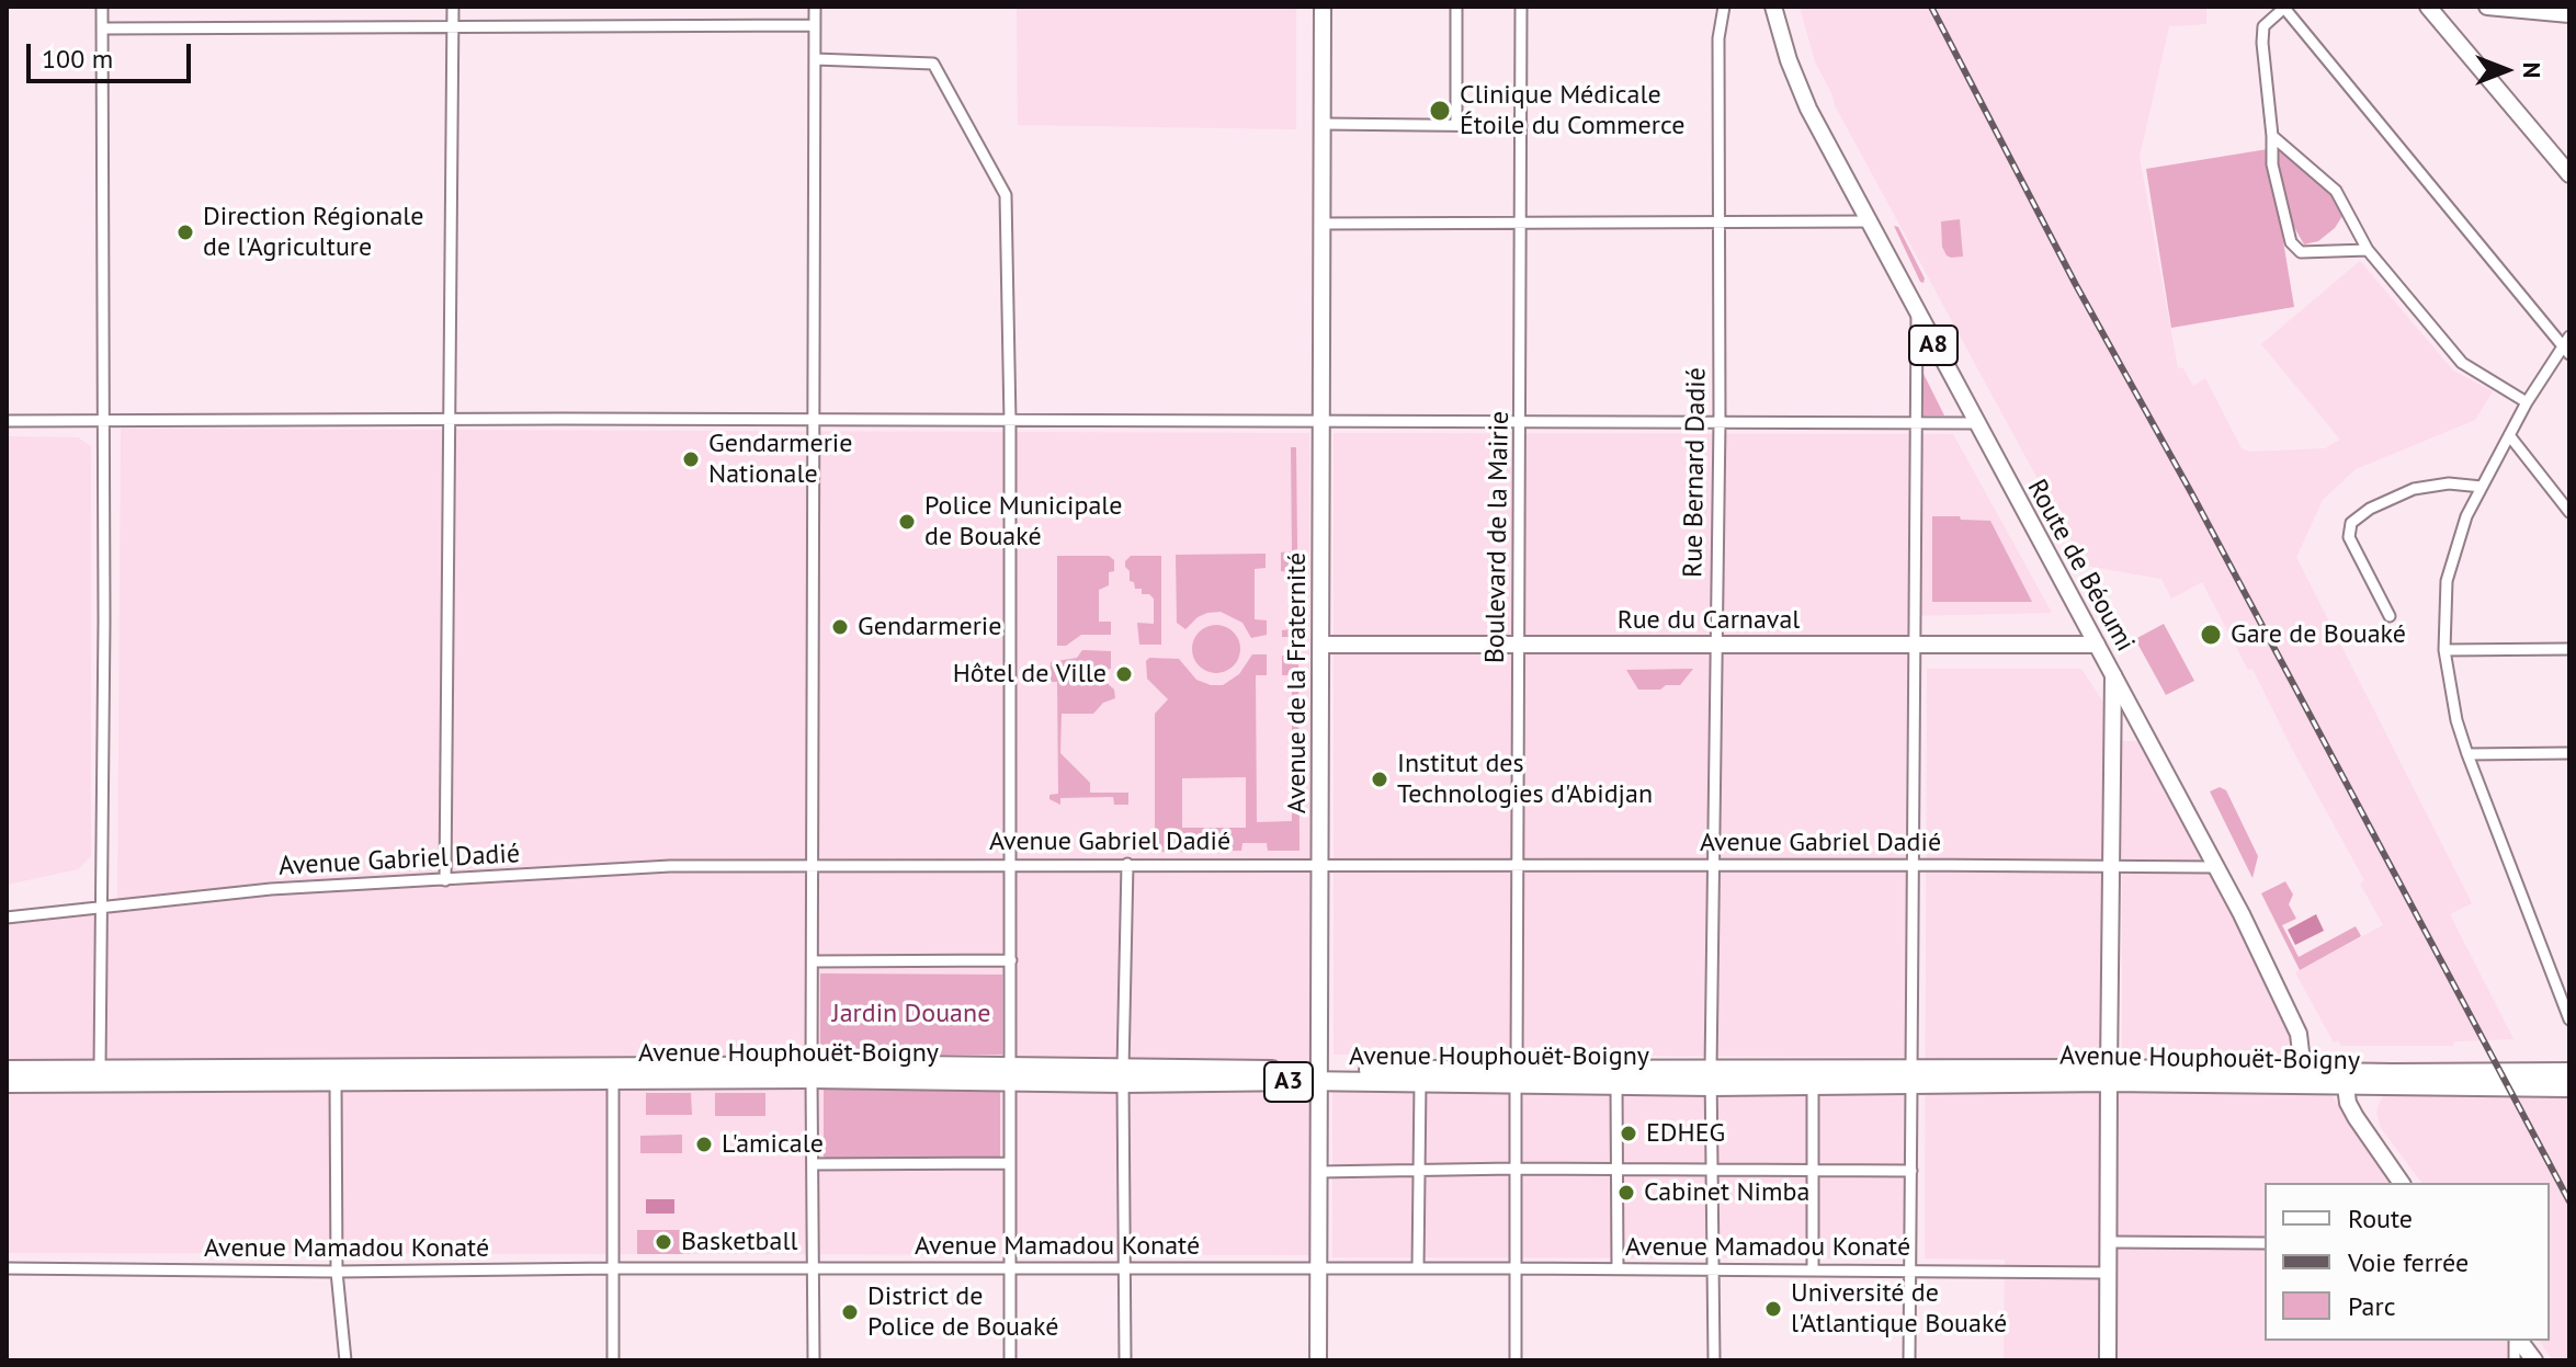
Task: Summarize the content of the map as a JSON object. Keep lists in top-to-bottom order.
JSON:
{
  "streets": {
    "highway": ["Avenue Houphouët-Boigny", "A3"],
    "street": [
      "A8",
      "Rue Bernard Dadié",
      "Boulevard de la Mairie",
      "Route de Béoumi",
      "Rue du Carnaval",
      "Avenue de la Fraternité",
      "Avenue Gabriel Dadié",
      "Avenue Mamadou Konaté"
    ]
  },
  "crossings": [
    ["Rue Bernard Dadié", "Rue du Carnaval"],
    ["Rue Bernard Dadié", "Avenue Gabriel Dadié"],
    ["Rue Bernard Dadié", "Avenue Houphouët-Boigny"],
    ["Rue Bernard Dadié", "Avenue Mamadou Konaté"],
    ["Boulevard de la Mairie", "Rue du Carnaval"],
    ["Boulevard de la Mairie", "Avenue Gabriel Dadié"],
    ["Boulevard de la Mairie", "Avenue Houphouët-Boigny"],
    ["Boulevard de la Mairie", "Avenue Mamadou Konaté"],
    ["Route de Béoumi", "Rue du Carnaval"],
    ["Route de Béoumi", "Avenue Gabriel Dadié"],
    ["Route de Béoumi", "Avenue Houphouët-Boigny"],
    ["Route de Béoumi", "Avenue Mamadou Konaté"],
    ["Rue du Carnaval", "Avenue de la Fraternité"],
    ["Avenue de la Fraternité", "Avenue Gabriel Dadié"],
    ["Avenue de la Fraternité", "Avenue Houphouët-Boigny"],
    ["Avenue de la Fraternité", "Avenue Mamadou Konaté"]
  ],
  "parks": ["Jardin Douane"],
  "places": [
    "Clinique Médicale Étoile du Commerce",
    "Direction Régionale de l'Agriculture",
    "Gendarmerie Nationale",
    "Police Municipale de Bouaké",
    "Gendarmerie",
    "Gare de Bouaké",
    "Hôtel de Ville",
    "Institut des Technologies d'Abidjan",
    "EDHEG",
    "L'amicale",
    "Cabinet Nimba",
    "Basketball",
    "Université de l'Atlantique Bouaké",
    "District de Police de Bouaké"
  ],
  "legend": ["Route", "Voie ferrée", "Parc"],
  "scale_bar": "100 m",
  "north": "right"
}
